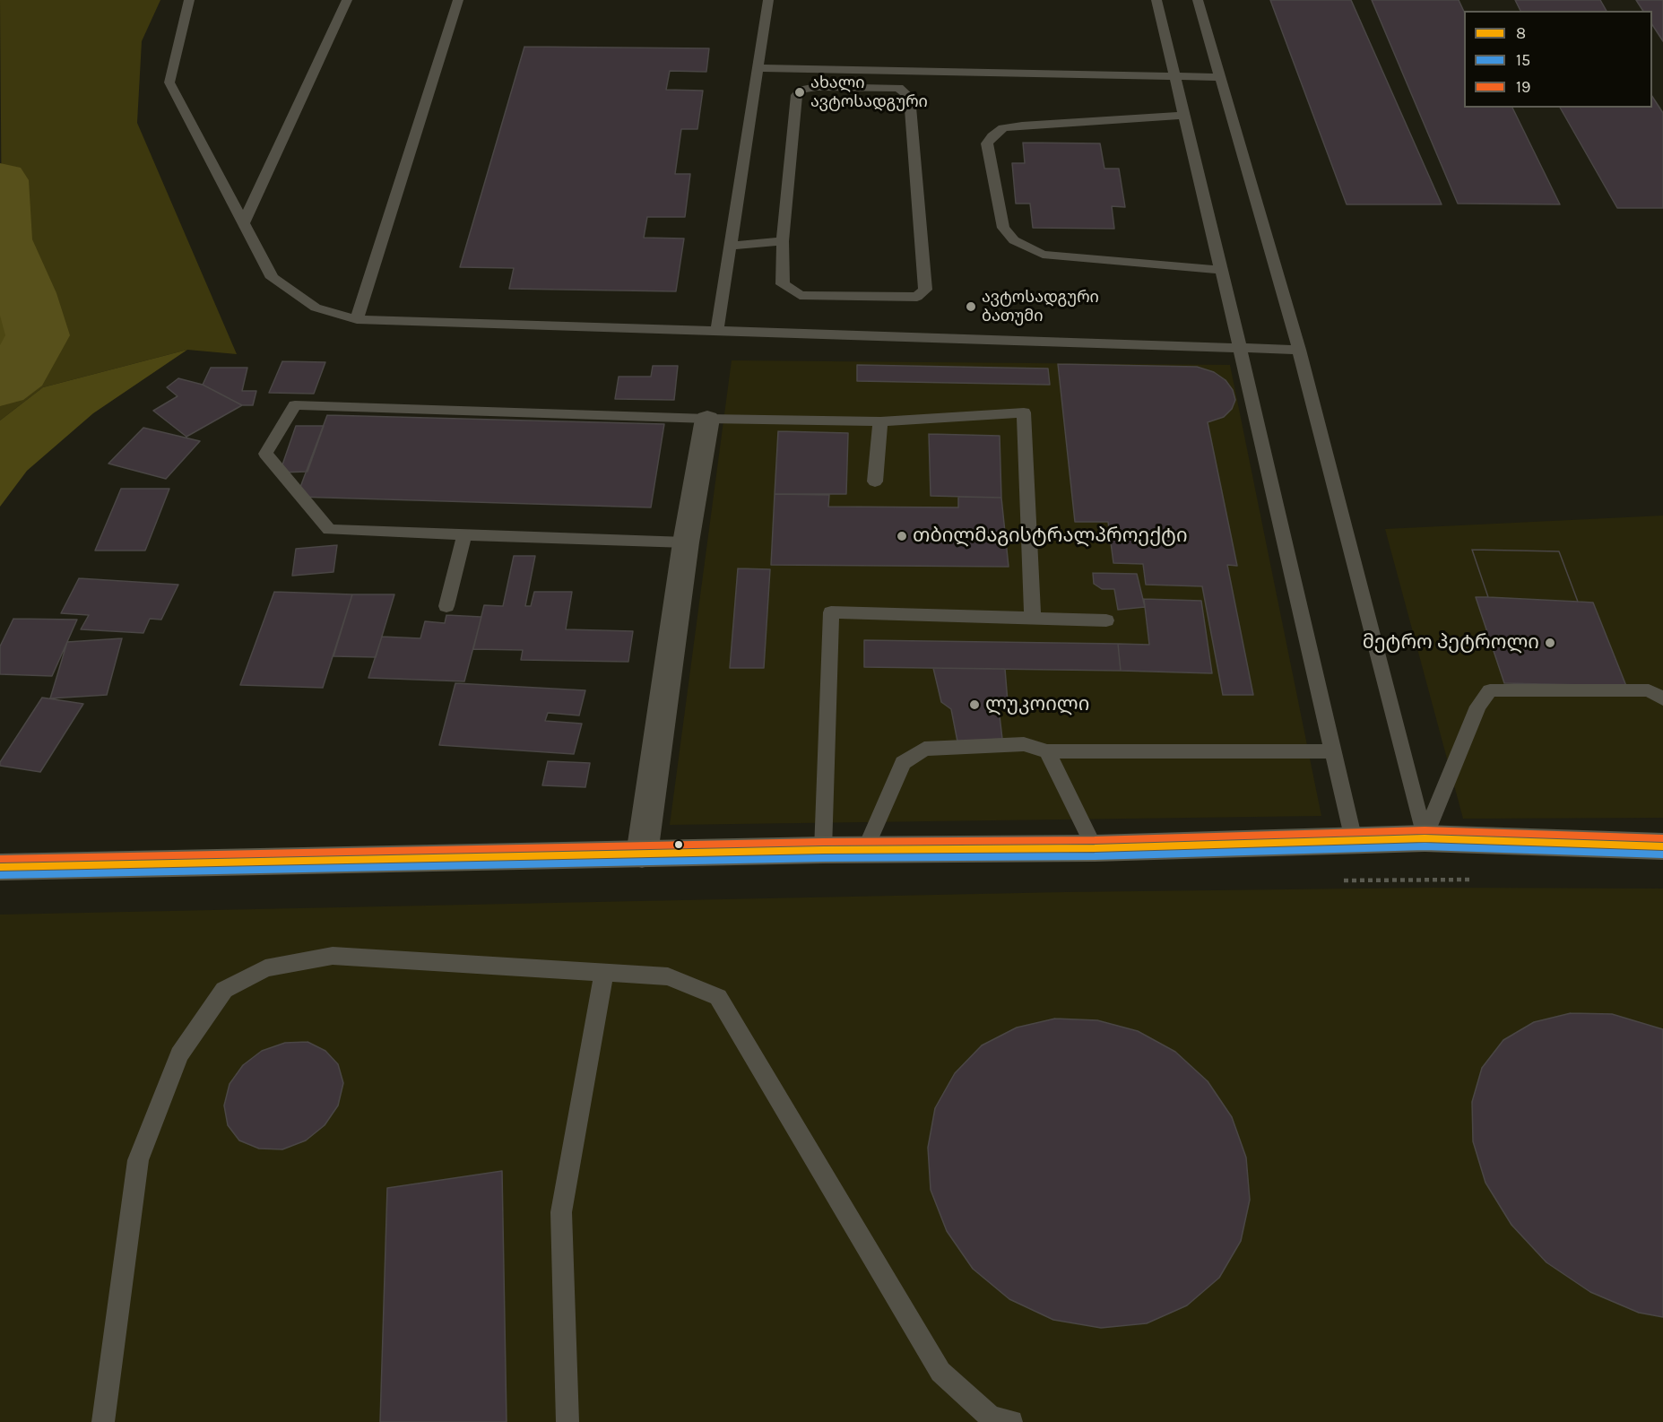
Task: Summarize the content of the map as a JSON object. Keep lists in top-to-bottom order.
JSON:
{
  "places": [
    "ახალი ავტოსადგური",
    "ავტოსადგური ბათუმი",
    "თბილმაგისტრალპროექტი",
    "მეტრო პეტროლი",
    "ლუკოილი"
  ],
  "lines": ["transit line 19", "transit line 8", "transit line 15"],
  "legend": ["8", "15", "19"]
}
